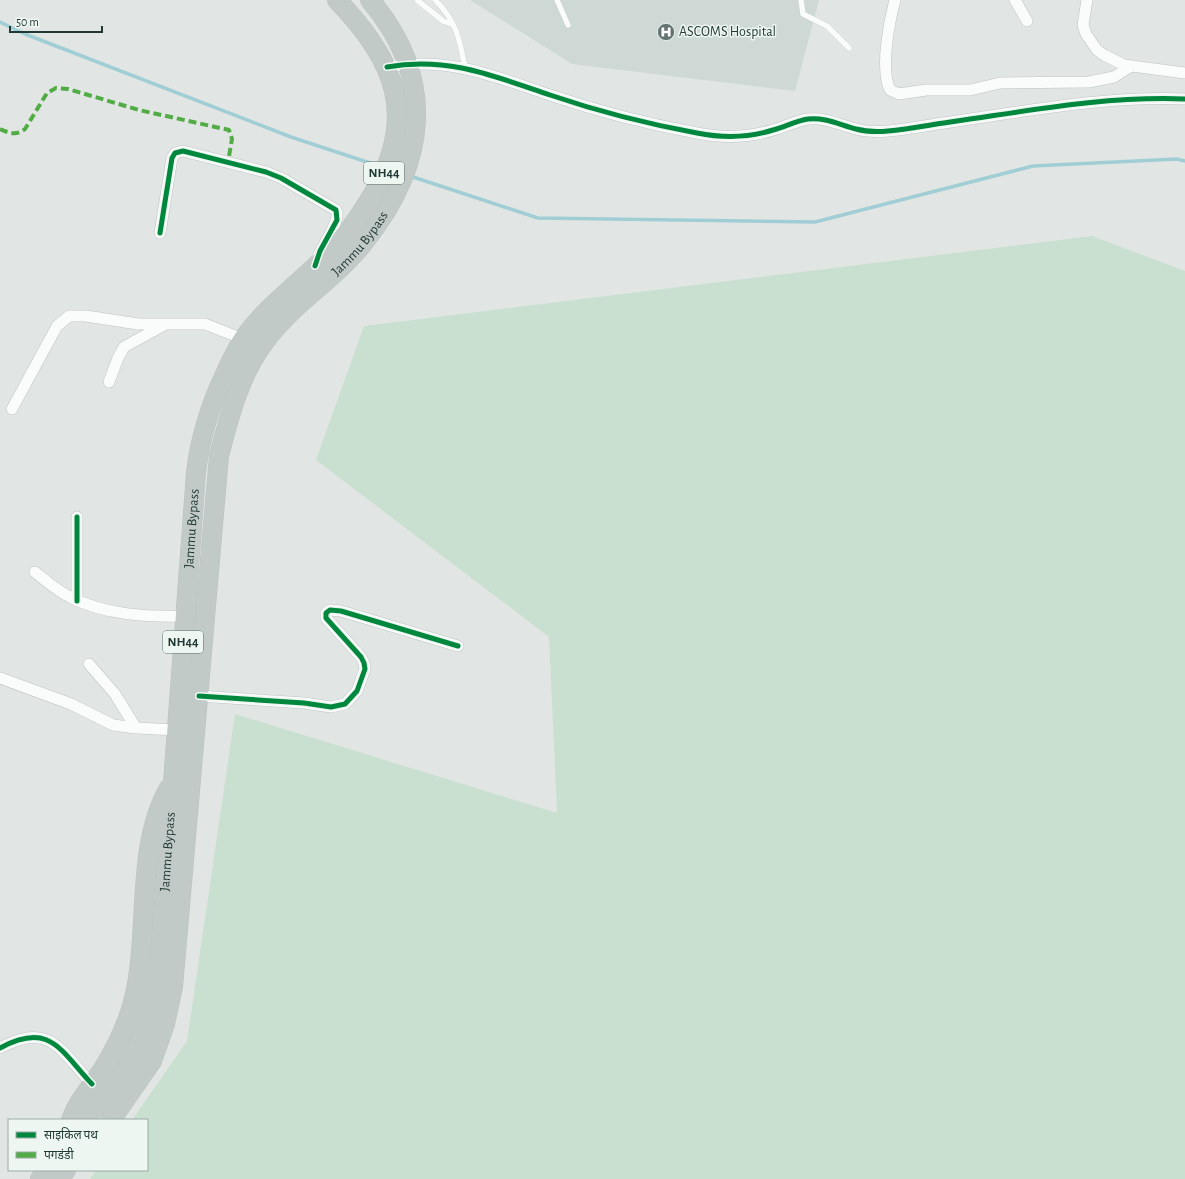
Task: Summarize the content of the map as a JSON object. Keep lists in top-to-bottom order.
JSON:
{
  "streets": {
    "highway": ["NH44", "Jammu Bypass"]
  },
  "places": {
    "hospital": ["ASCOMS Hospital"]
  },
  "legend": ["साइकिल पथ", "पगडंडी"],
  "scale_bar": "50 m"
}
